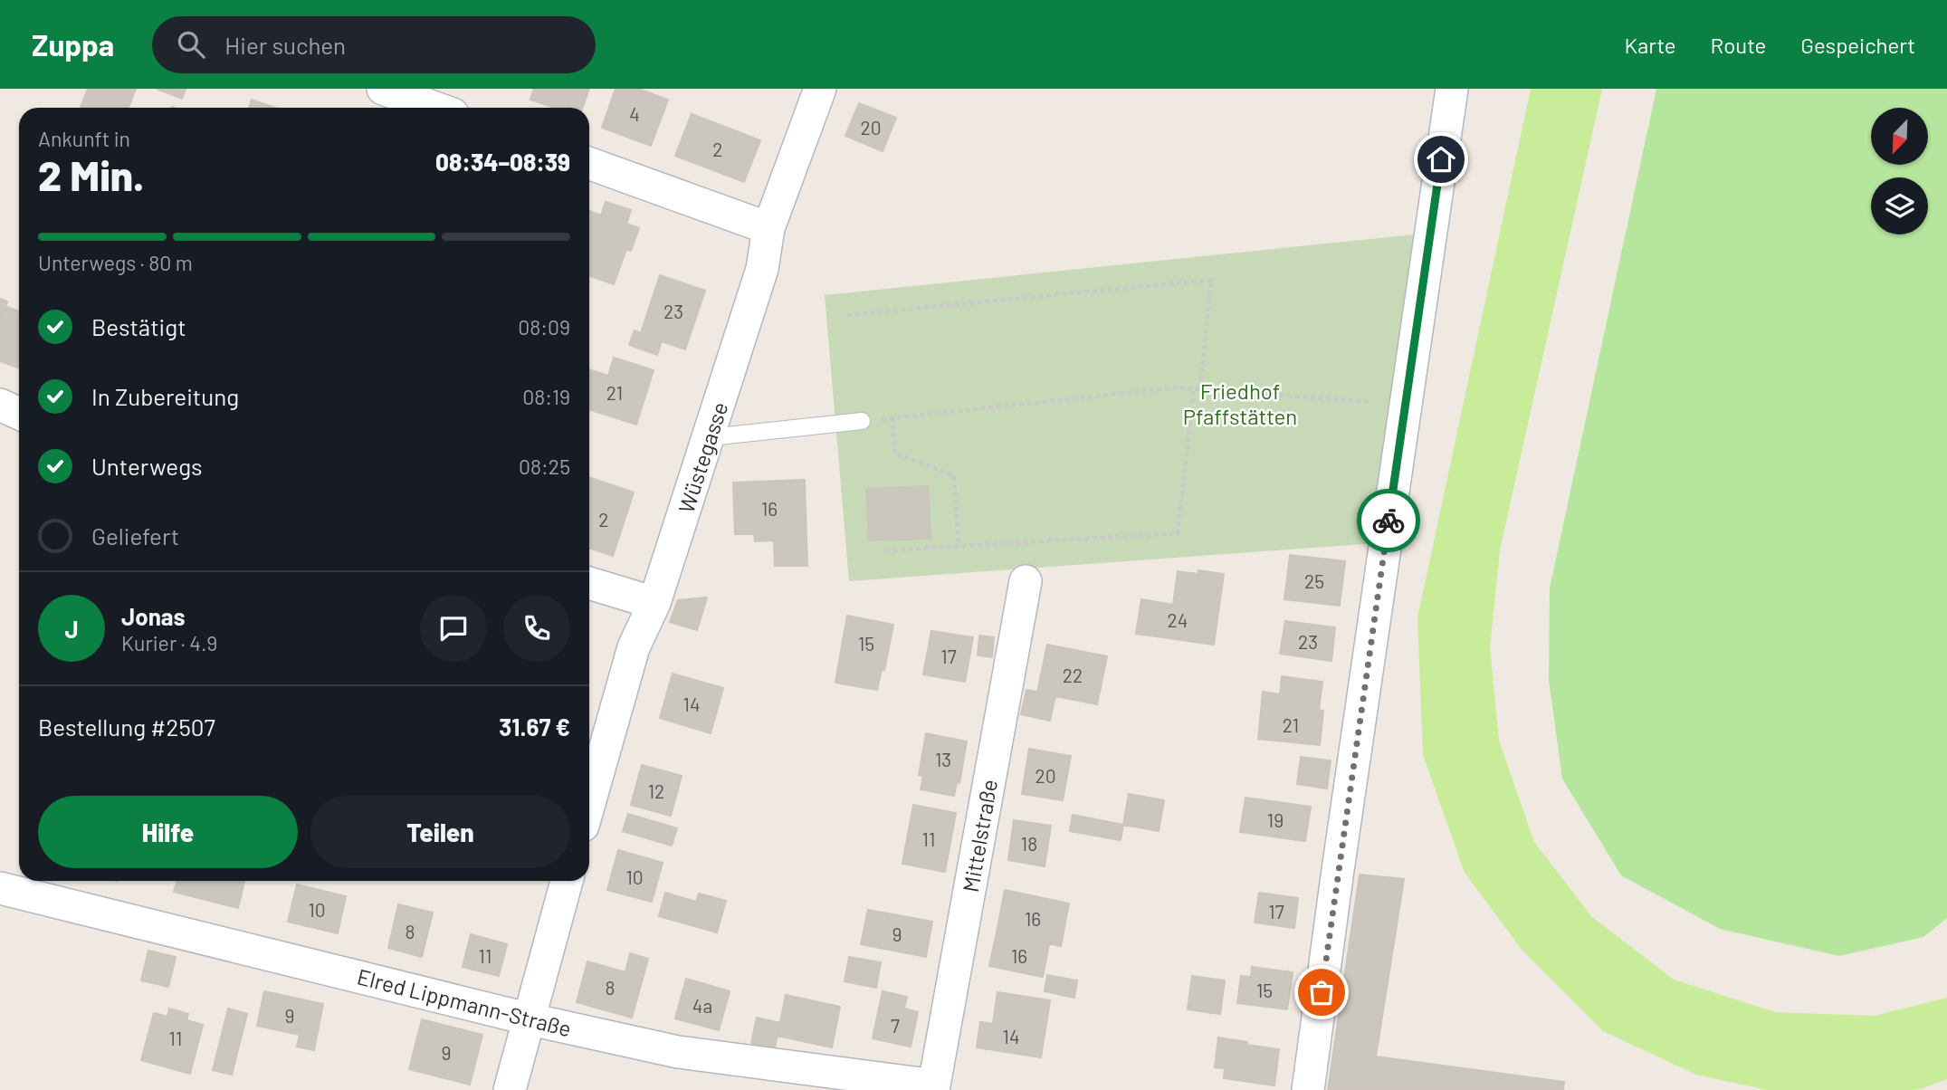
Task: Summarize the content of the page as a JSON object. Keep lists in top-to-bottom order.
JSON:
{
  "streets": {
    "street": ["Wüstegasse", "Mittelstraße", "Elred Lippmann-Straße"]
  },
  "crossings": [
    ["Mittelstraße", "Elred Lippmann-Straße"]
  ],
  "parks": ["Friedhof Pfaffstätten"],
  "house_numbers": [
    "4",
    "20",
    "2",
    "23",
    "21",
    "16",
    "2",
    "25",
    "24",
    "23",
    "15",
    "17",
    "22",
    "14",
    "21",
    "13",
    "20",
    "12",
    "19",
    "11",
    "18",
    "10",
    "10",
    "17",
    "16",
    "8",
    "9",
    "11",
    "16",
    "8",
    "15",
    "4a",
    "9",
    "7",
    "14",
    "11",
    "9"
  ],
  "north": "bottom left",
  "page": {
    "header": "Zuppa",
    "search": "Hier suchen",
    "nav": ["Karte", "Route", "Gespeichert"],
    "heading": ["2 Min.", "Ankunft in", "08:34–08:39"],
    "panel": [
      "Jonas",
      "Kurier · 4.9",
      "Bestellung #2507",
      "31.67 €"
    ],
    "bar": "Unterwegs · 80 m",
    "list": [
      ["Bestätigt", "08:09"],
      ["In Zubereitung", "08:19"],
      ["Unterwegs", "08:25"],
      "Geliefert"
    ],
    "round": "J",
    "buttons": ["Hilfe", "Teilen"]
  }
}
